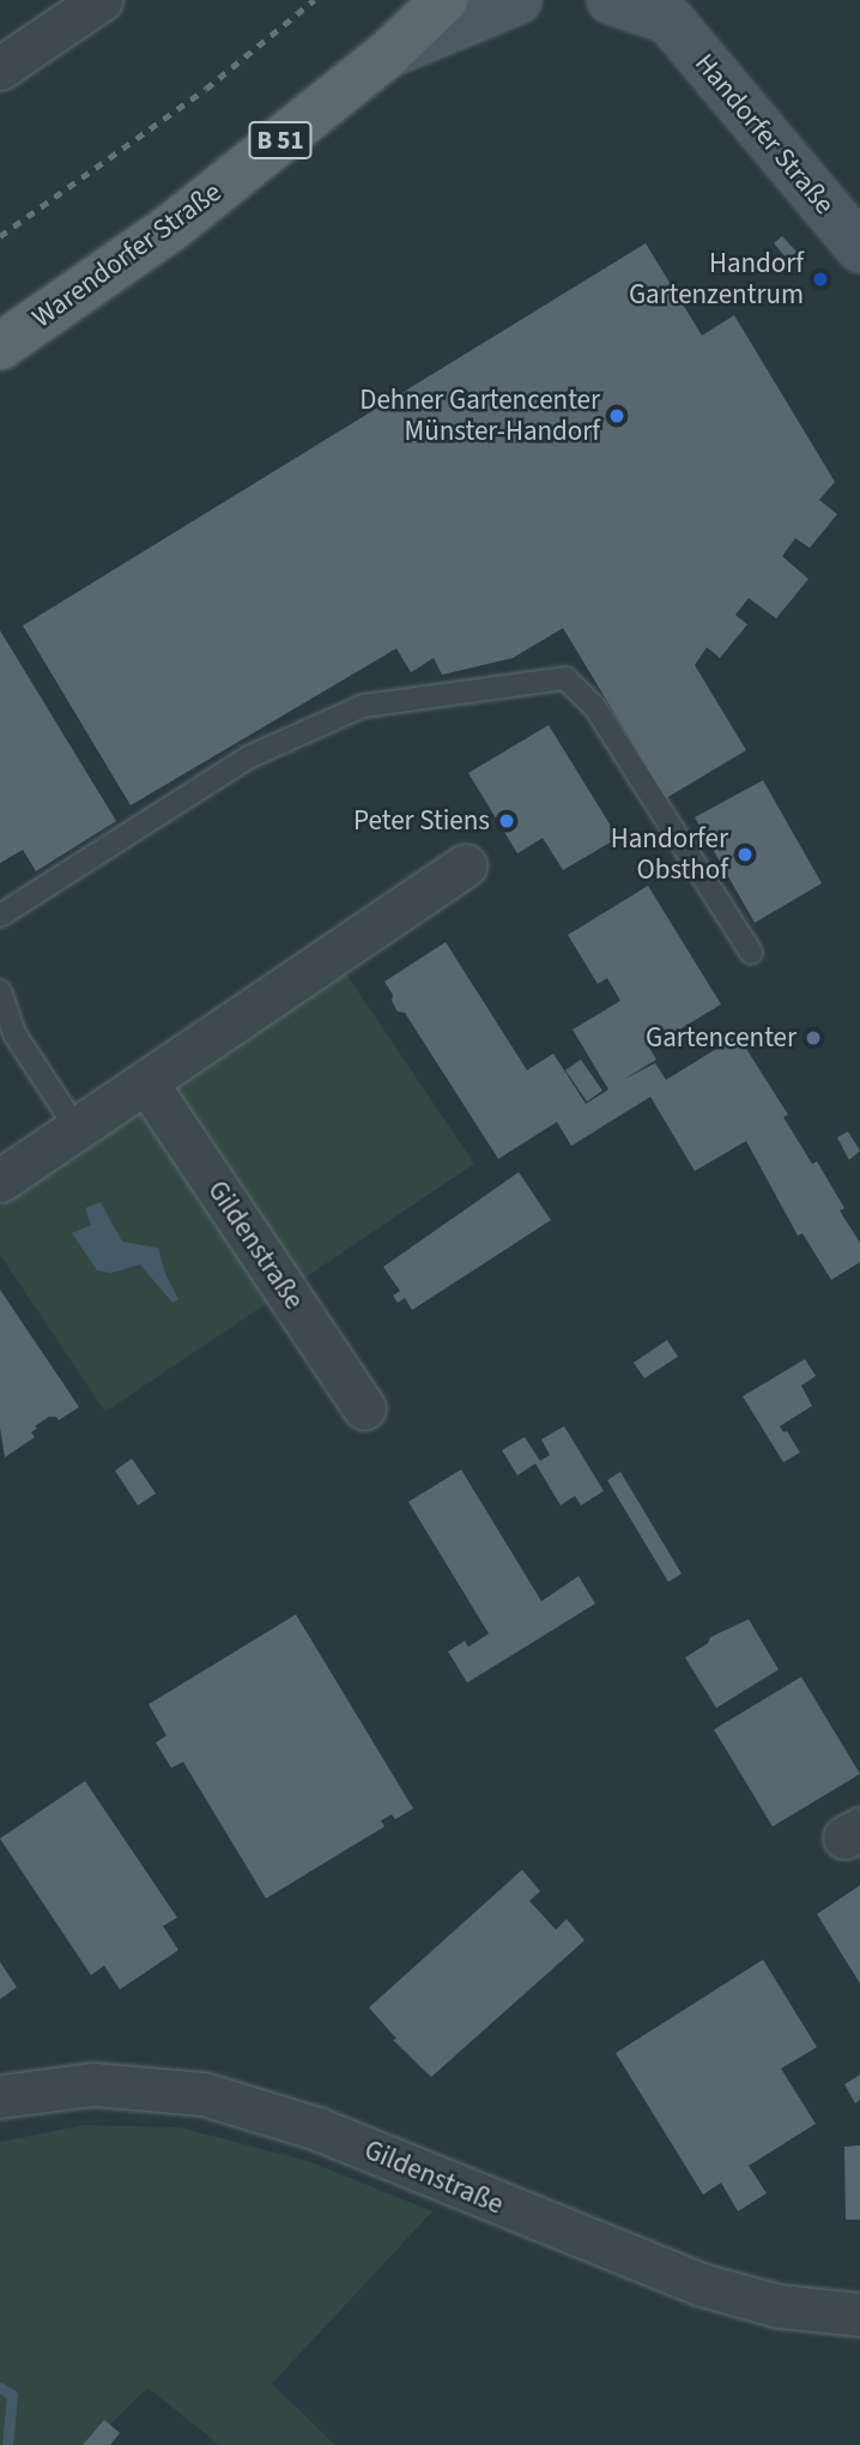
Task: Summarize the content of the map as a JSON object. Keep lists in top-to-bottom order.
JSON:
{
  "streets": {
    "main road": ["B 51", "Warendorfer Straße"],
    "street": ["Handorfer Straße", "Gildenstraße"]
  },
  "places": [
    "Handorf Gartenzentrum",
    "Dehner Gartencenter Münster-Handorf",
    "Peter Stiens",
    "Handorfer Obsthof",
    "Gartencenter"
  ]
}
